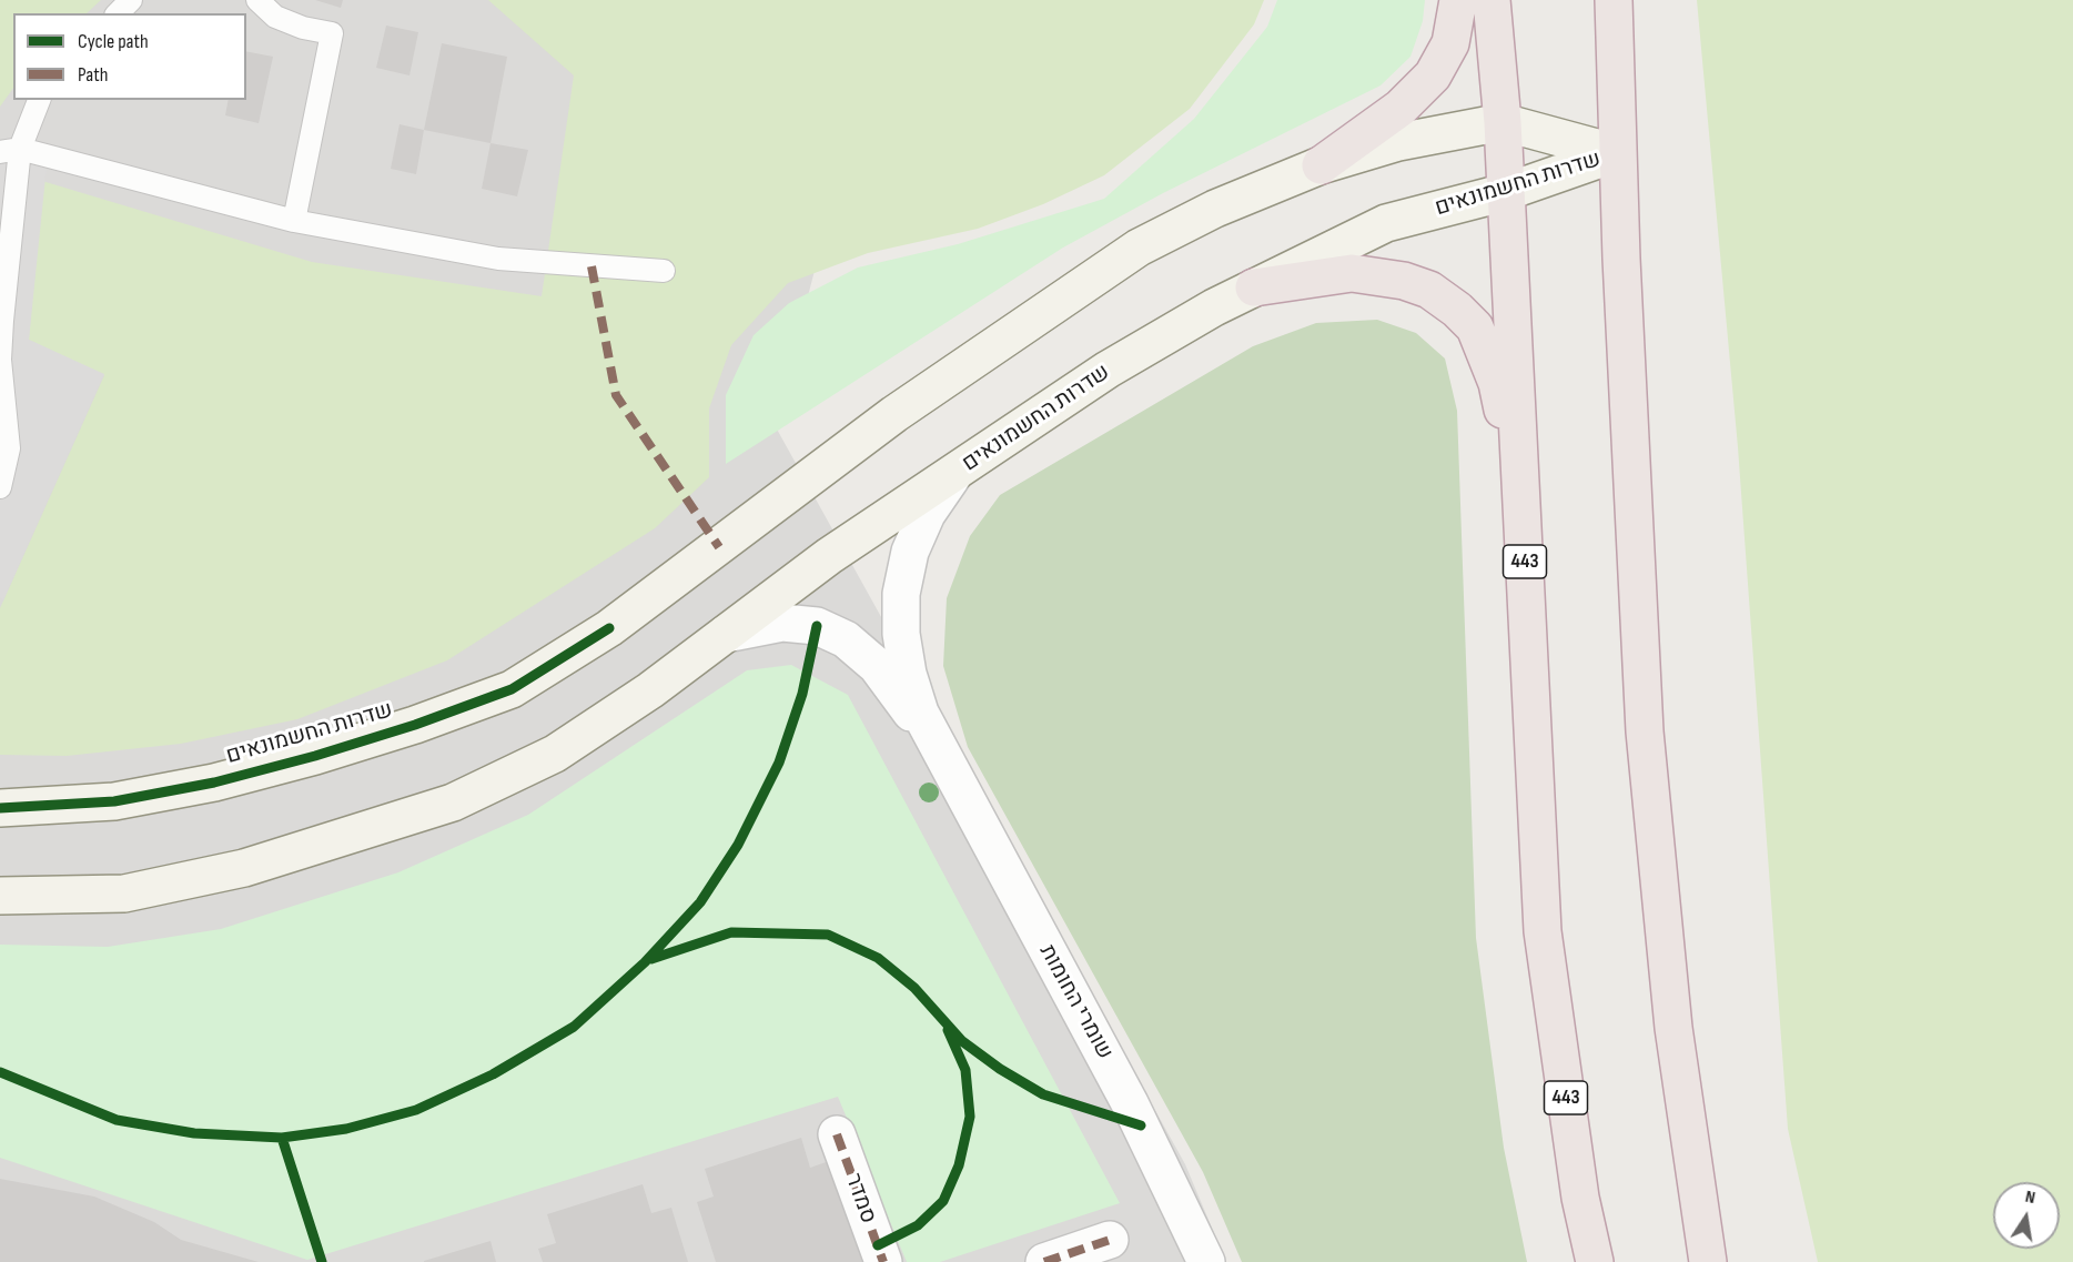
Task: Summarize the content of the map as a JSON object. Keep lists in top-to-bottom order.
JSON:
{
  "streets": {
    "highway": ["443"],
    "main road": ["שדרות החשמונאים"],
    "street": ["שומרי החומות", "סמדר"]
  },
  "crossings": [
    ["שדרות החשמונאים", "443"],
    ["שדרות החשמונאים", "שומרי החומות"]
  ],
  "legend": ["Cycle path", "Path"],
  "north": "top"
}
